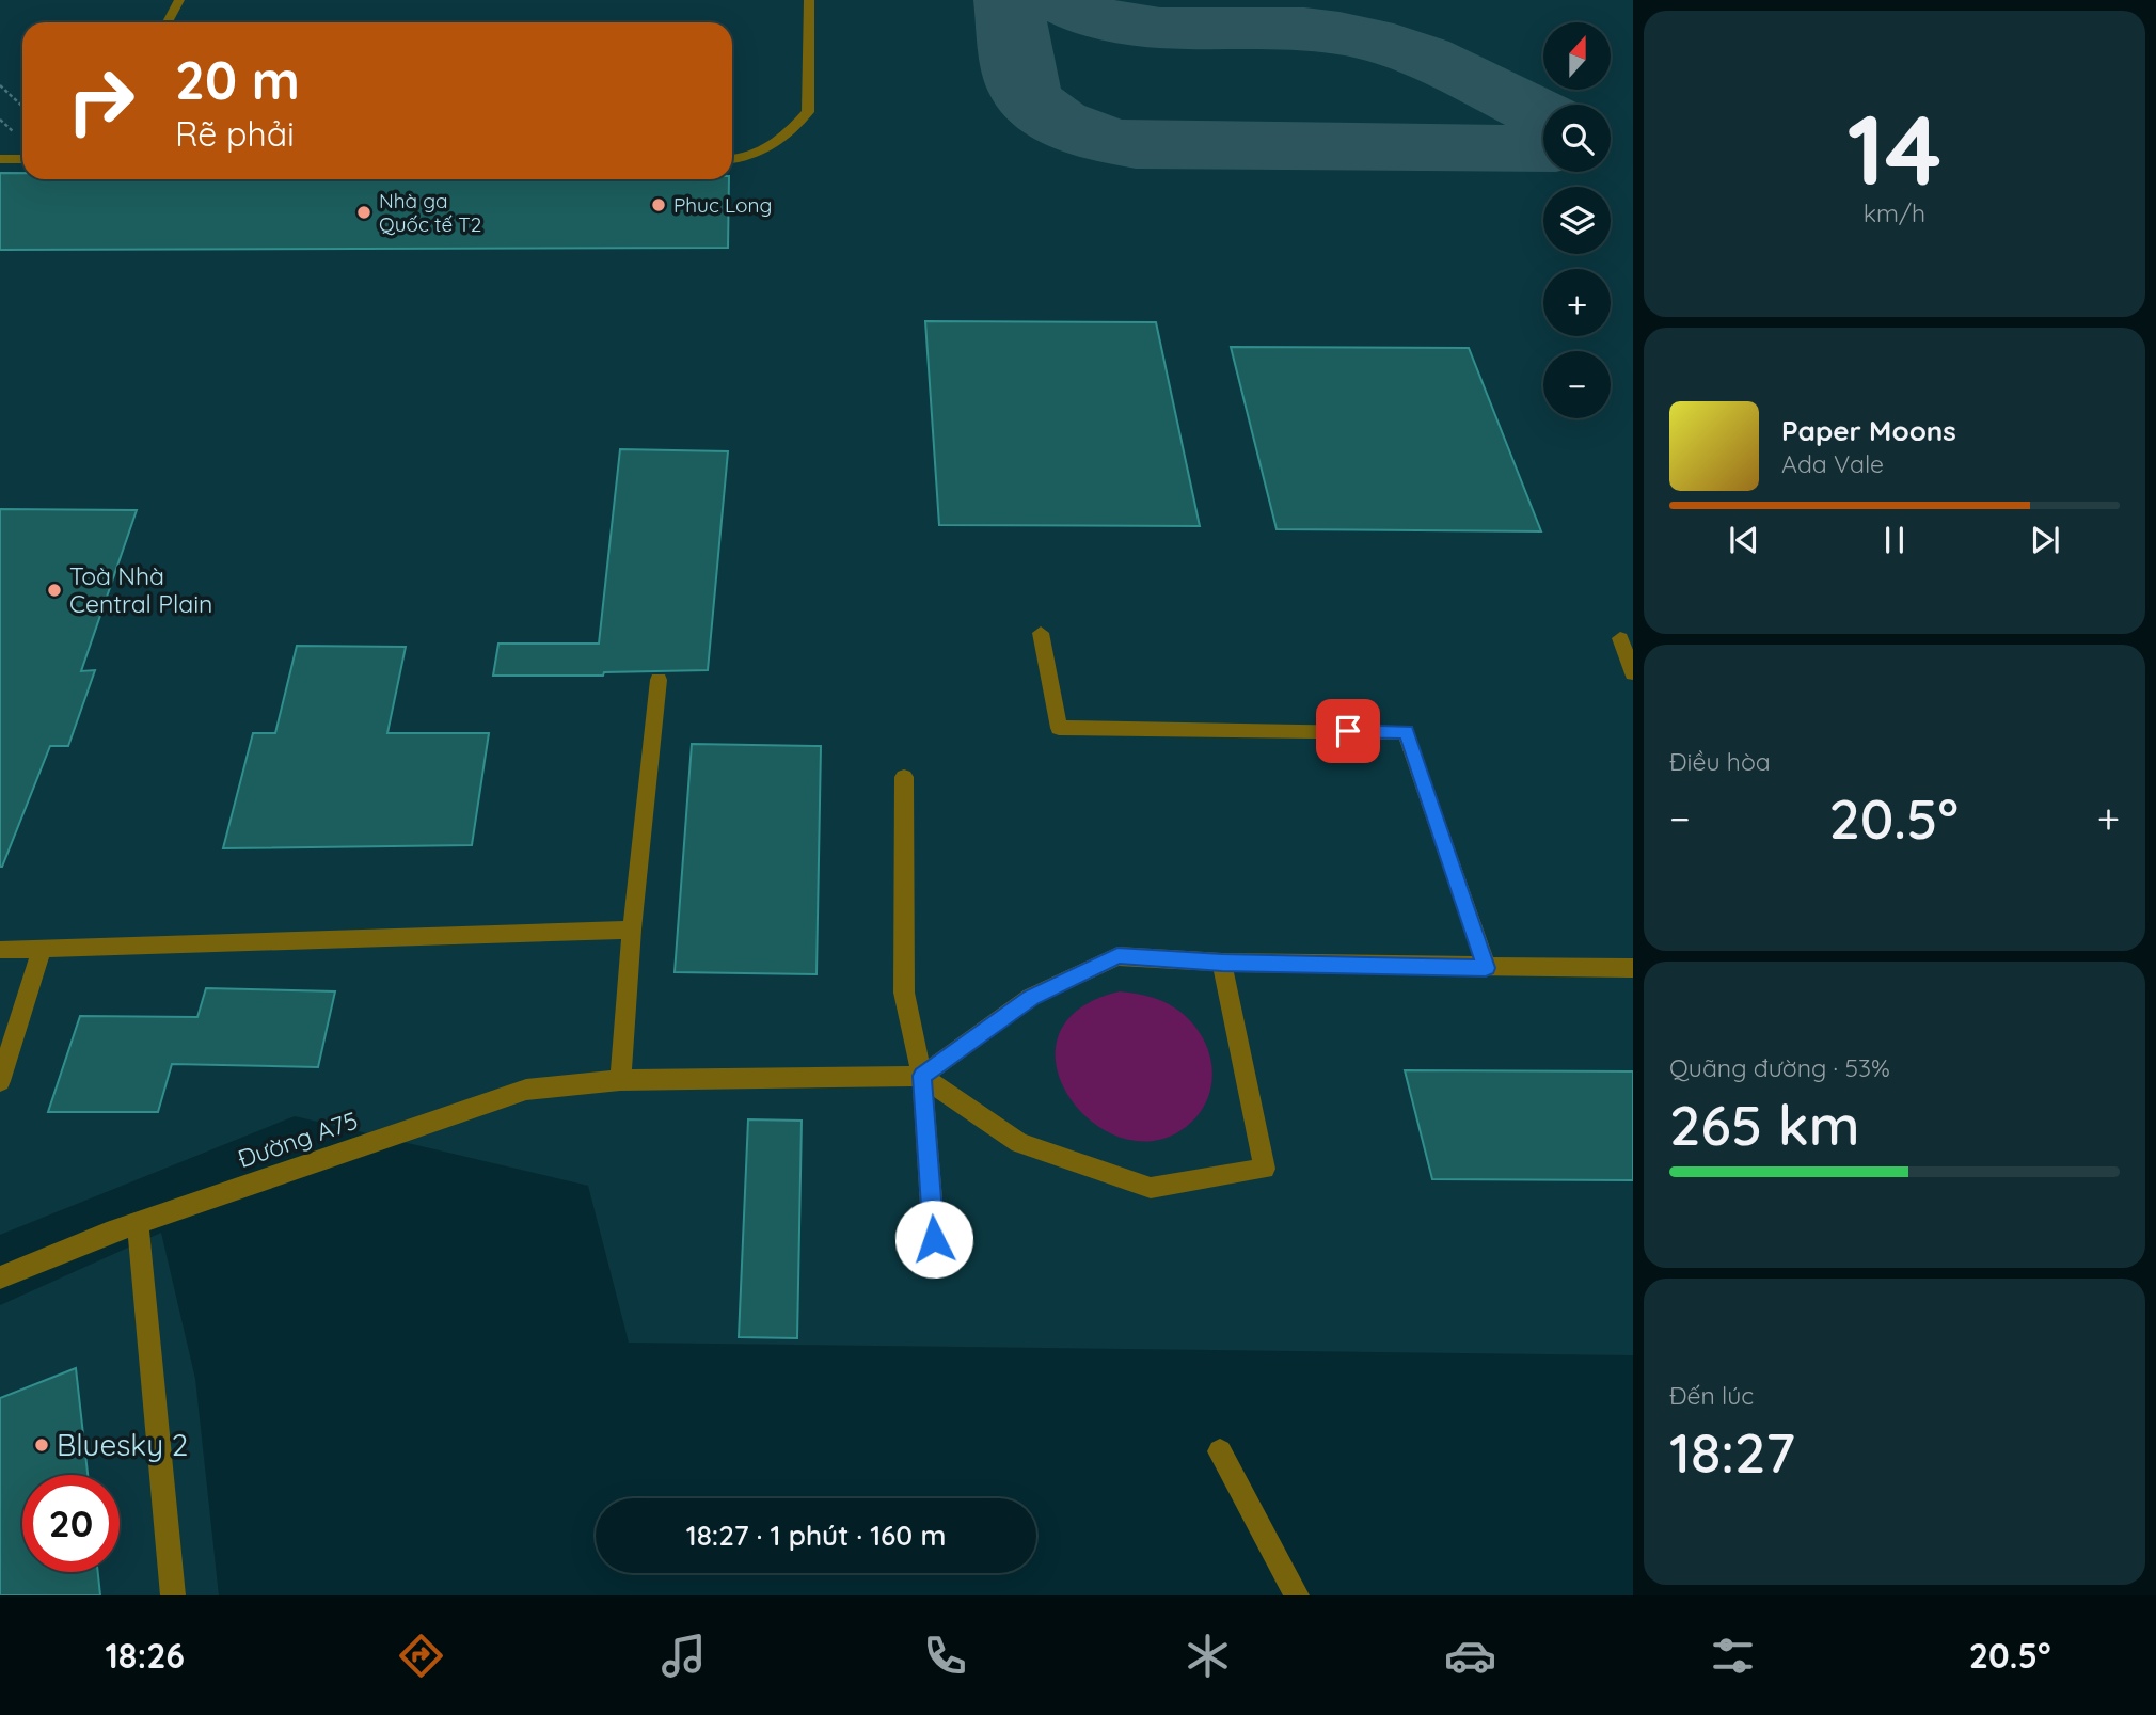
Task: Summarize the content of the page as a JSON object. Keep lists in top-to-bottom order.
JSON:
{
  "streets": {
    "street": ["Đường A75"]
  },
  "places": [
    "Phuc Long",
    "Nhà ga Quốc tế T2",
    "Toà Nhà Central Plain",
    "Bluesky 2"
  ],
  "north": "top",
  "page": {
    "tile": [
      ["14", "km/h"],
      "Điều hòa",
      ["Quãng đường · 53%", "265 km"],
      ["Đến lúc", "18:27"]
    ],
    "map_buttons": ["+", "−"],
    "turn": ["20 m", "Rẽ phải"],
    "song": ["Paper Moons", "Ada Vale"],
    "heat": ["−", "20.5°", "+"],
    "limit": "20",
    "trip": "18:27 · 1 phút · 160 m",
    "tabs": ["18:26", "20.5°"]
  }
}
